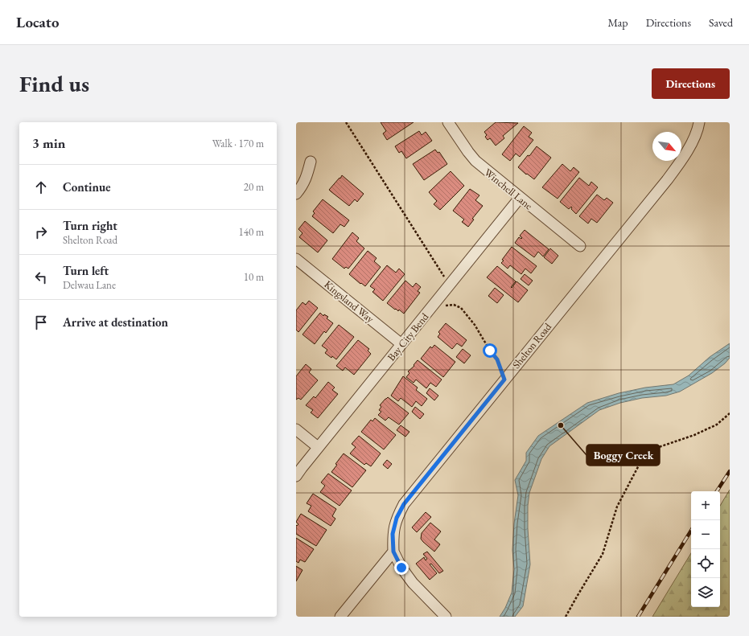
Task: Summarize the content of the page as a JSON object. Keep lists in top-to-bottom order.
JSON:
{
  "streets": {
    "street": [
      "Winchell Lane",
      "Kingsland Way",
      "Bay City Bend",
      "Shelton Road"
    ]
  },
  "crossings": [
    ["Winchell Lane", "Bay City Bend"],
    ["Kingsland Way", "Bay City Bend"]
  ],
  "places": ["Boggy Creek"],
  "north": "bottom right",
  "page": {
    "header": "Locato",
    "nav": ["Map", "Directions", "Saved"],
    "buttons": "Directions",
    "title": "Find us",
    "heading": ["3 min", "Walk · 170 m"],
    "list": [
      ["Continue", "20 m"],
      ["Turn right", "Shelton Road", "140 m"],
      ["Turn left", "Delwau Lane", "10 m"],
      "Arrive at destination"
    ],
    "map_buttons": ["+", "−"]
  }
}
